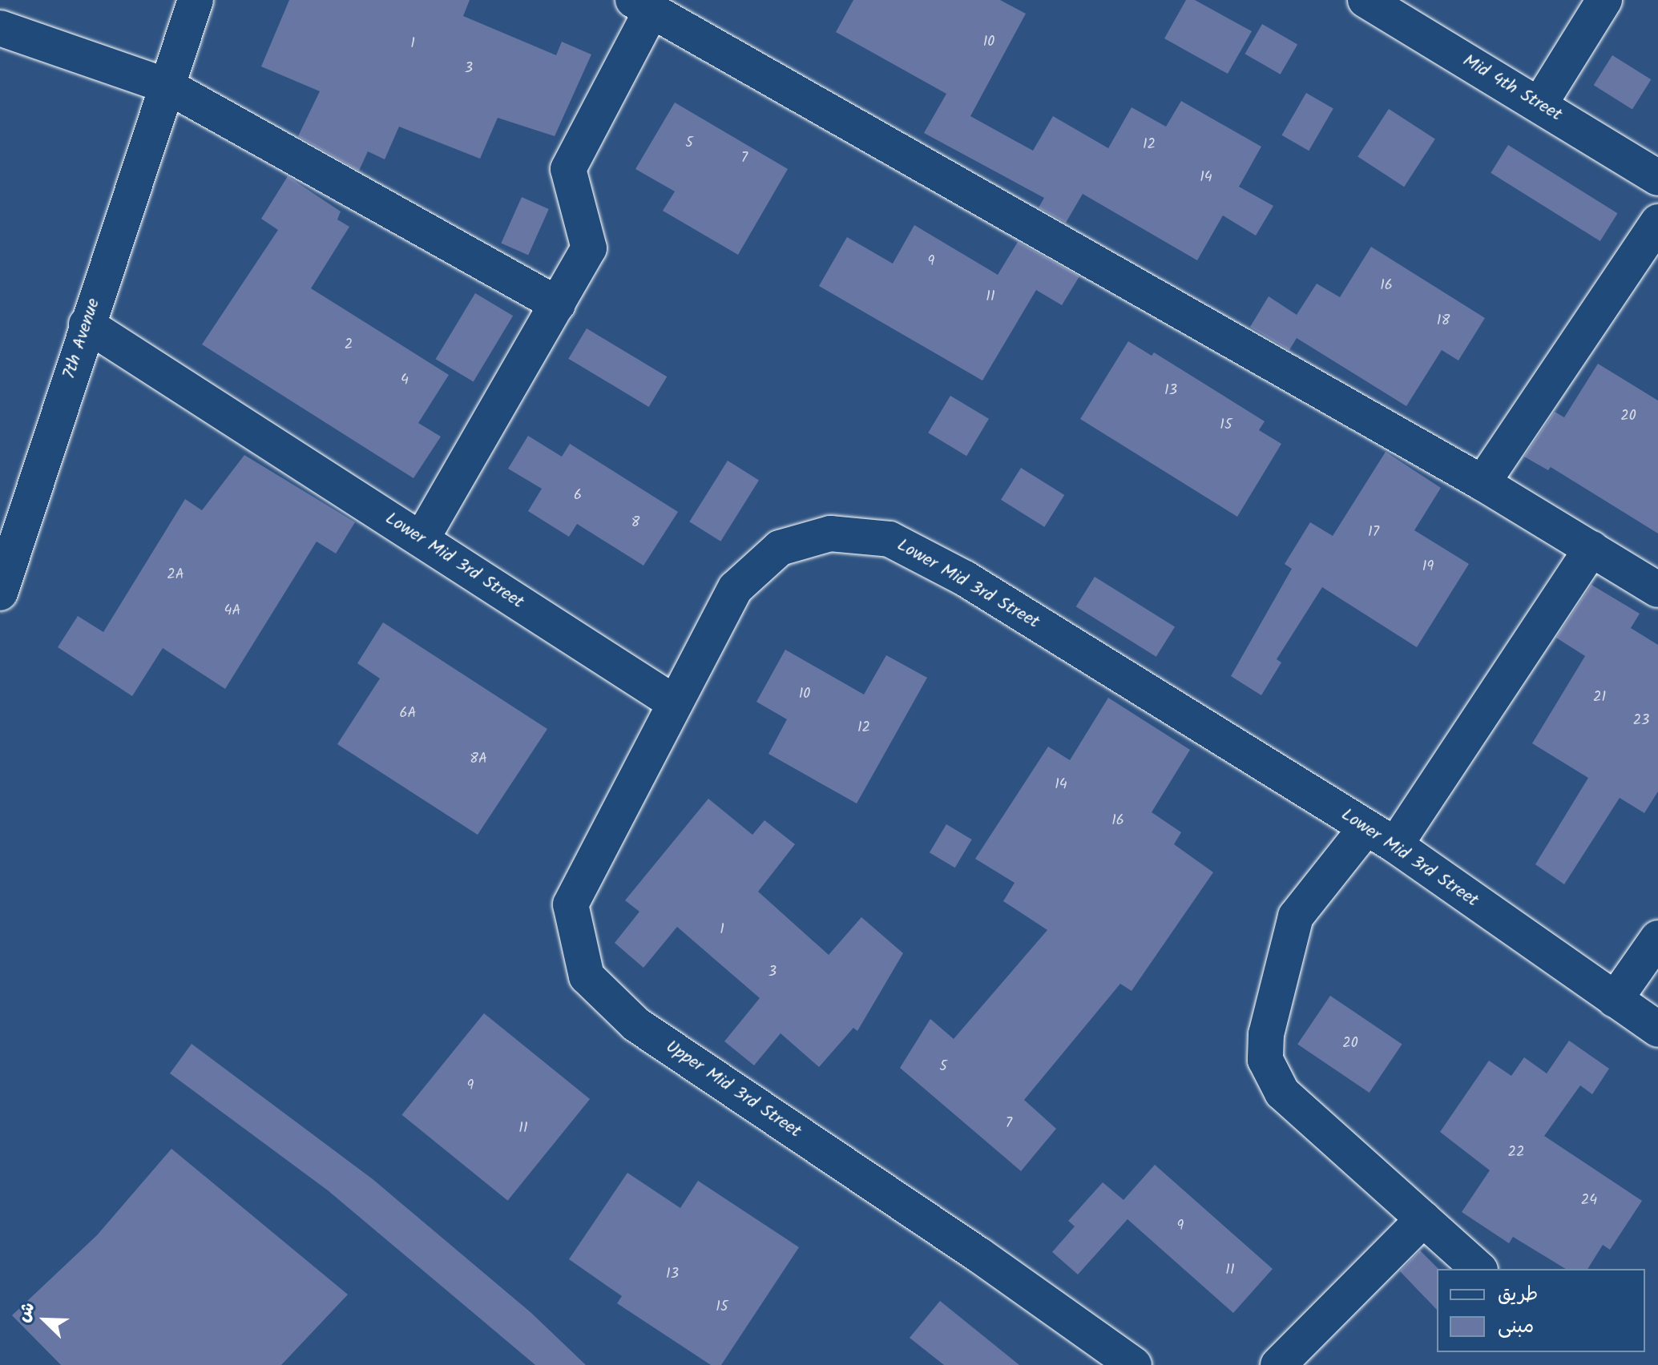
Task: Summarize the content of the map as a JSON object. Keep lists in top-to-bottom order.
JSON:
{
  "streets": {
    "street": [
      "Mid 4th Street",
      "7th Avenue",
      "Lower Mid 3rd Street",
      "Upper Mid 3rd Street"
    ]
  },
  "crossings": [
    ["7th Avenue", "Lower Mid 3rd Street"],
    ["Lower Mid 3rd Street", "Upper Mid 3rd Street"]
  ],
  "house_numbers": [
    "10",
    "1",
    "3",
    "5",
    "12",
    "7",
    "14",
    "9",
    "16",
    "11",
    "18",
    "2",
    "4",
    "13",
    "20",
    "15",
    "6",
    "8",
    "17",
    "19",
    "2A",
    "4A",
    "10",
    "21",
    "6A",
    "23",
    "12",
    "8A",
    "14",
    "16",
    "1",
    "3",
    "20",
    "5",
    "9",
    "7",
    "11",
    "22",
    "24",
    "9",
    "11",
    "13",
    "15"
  ],
  "legend": ["طريق", "مبنى"],
  "north": "top left"
}
